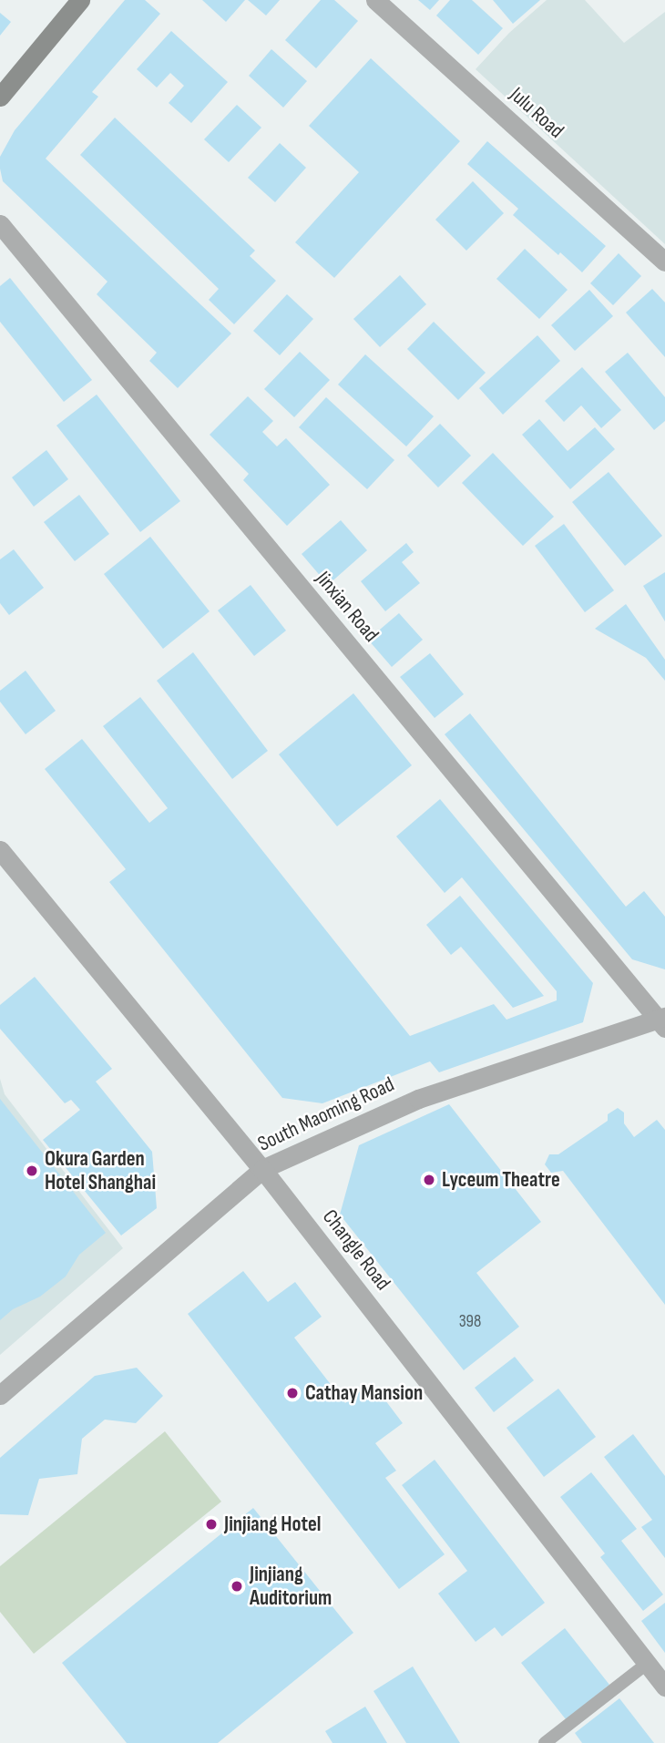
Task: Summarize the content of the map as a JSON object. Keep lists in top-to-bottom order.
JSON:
{
  "streets": {
    "street": [
      "Julu Road",
      "Jinxian Road",
      "South Maoming Road",
      "Changle Road"
    ]
  },
  "crossings": [
    ["Jinxian Road", "South Maoming Road"],
    ["South Maoming Road", "Changle Road"]
  ],
  "places": [
    "Okura Garden Hotel Shanghai",
    "Lyceum Theatre",
    "Cathay Mansion",
    "Jinjiang Hotel",
    "Jinjiang Auditorium"
  ],
  "house_numbers": ["398"]
}
